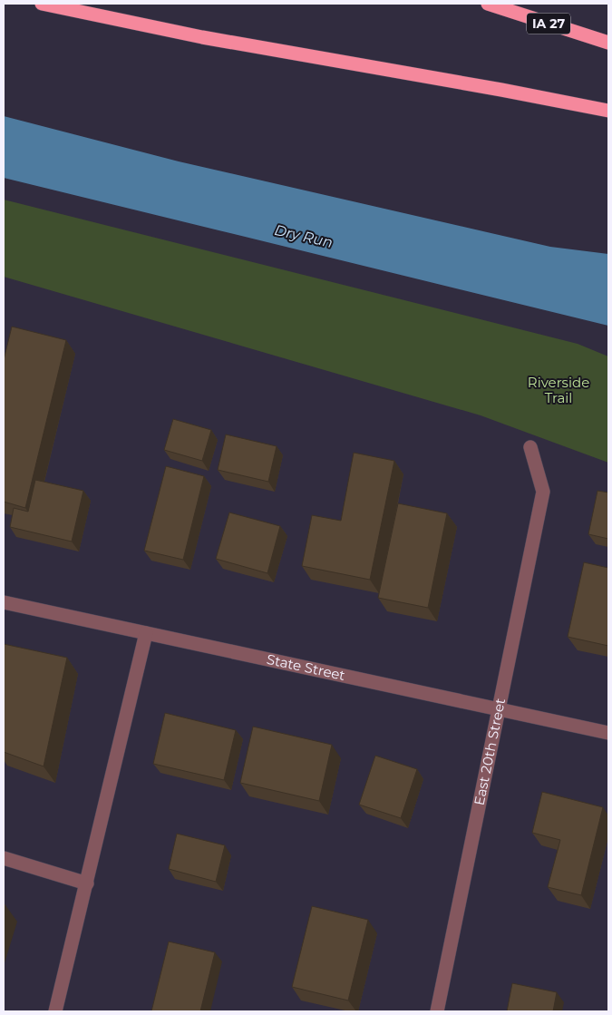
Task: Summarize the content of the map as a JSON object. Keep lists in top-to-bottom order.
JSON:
{
  "streets": {
    "highway": ["IA 27"],
    "street": ["State Street", "East 20th Street"]
  },
  "crossings": [
    ["State Street", "East 20th Street"]
  ],
  "water": ["Dry Run"],
  "parks": ["Riverside Trail"]
}
